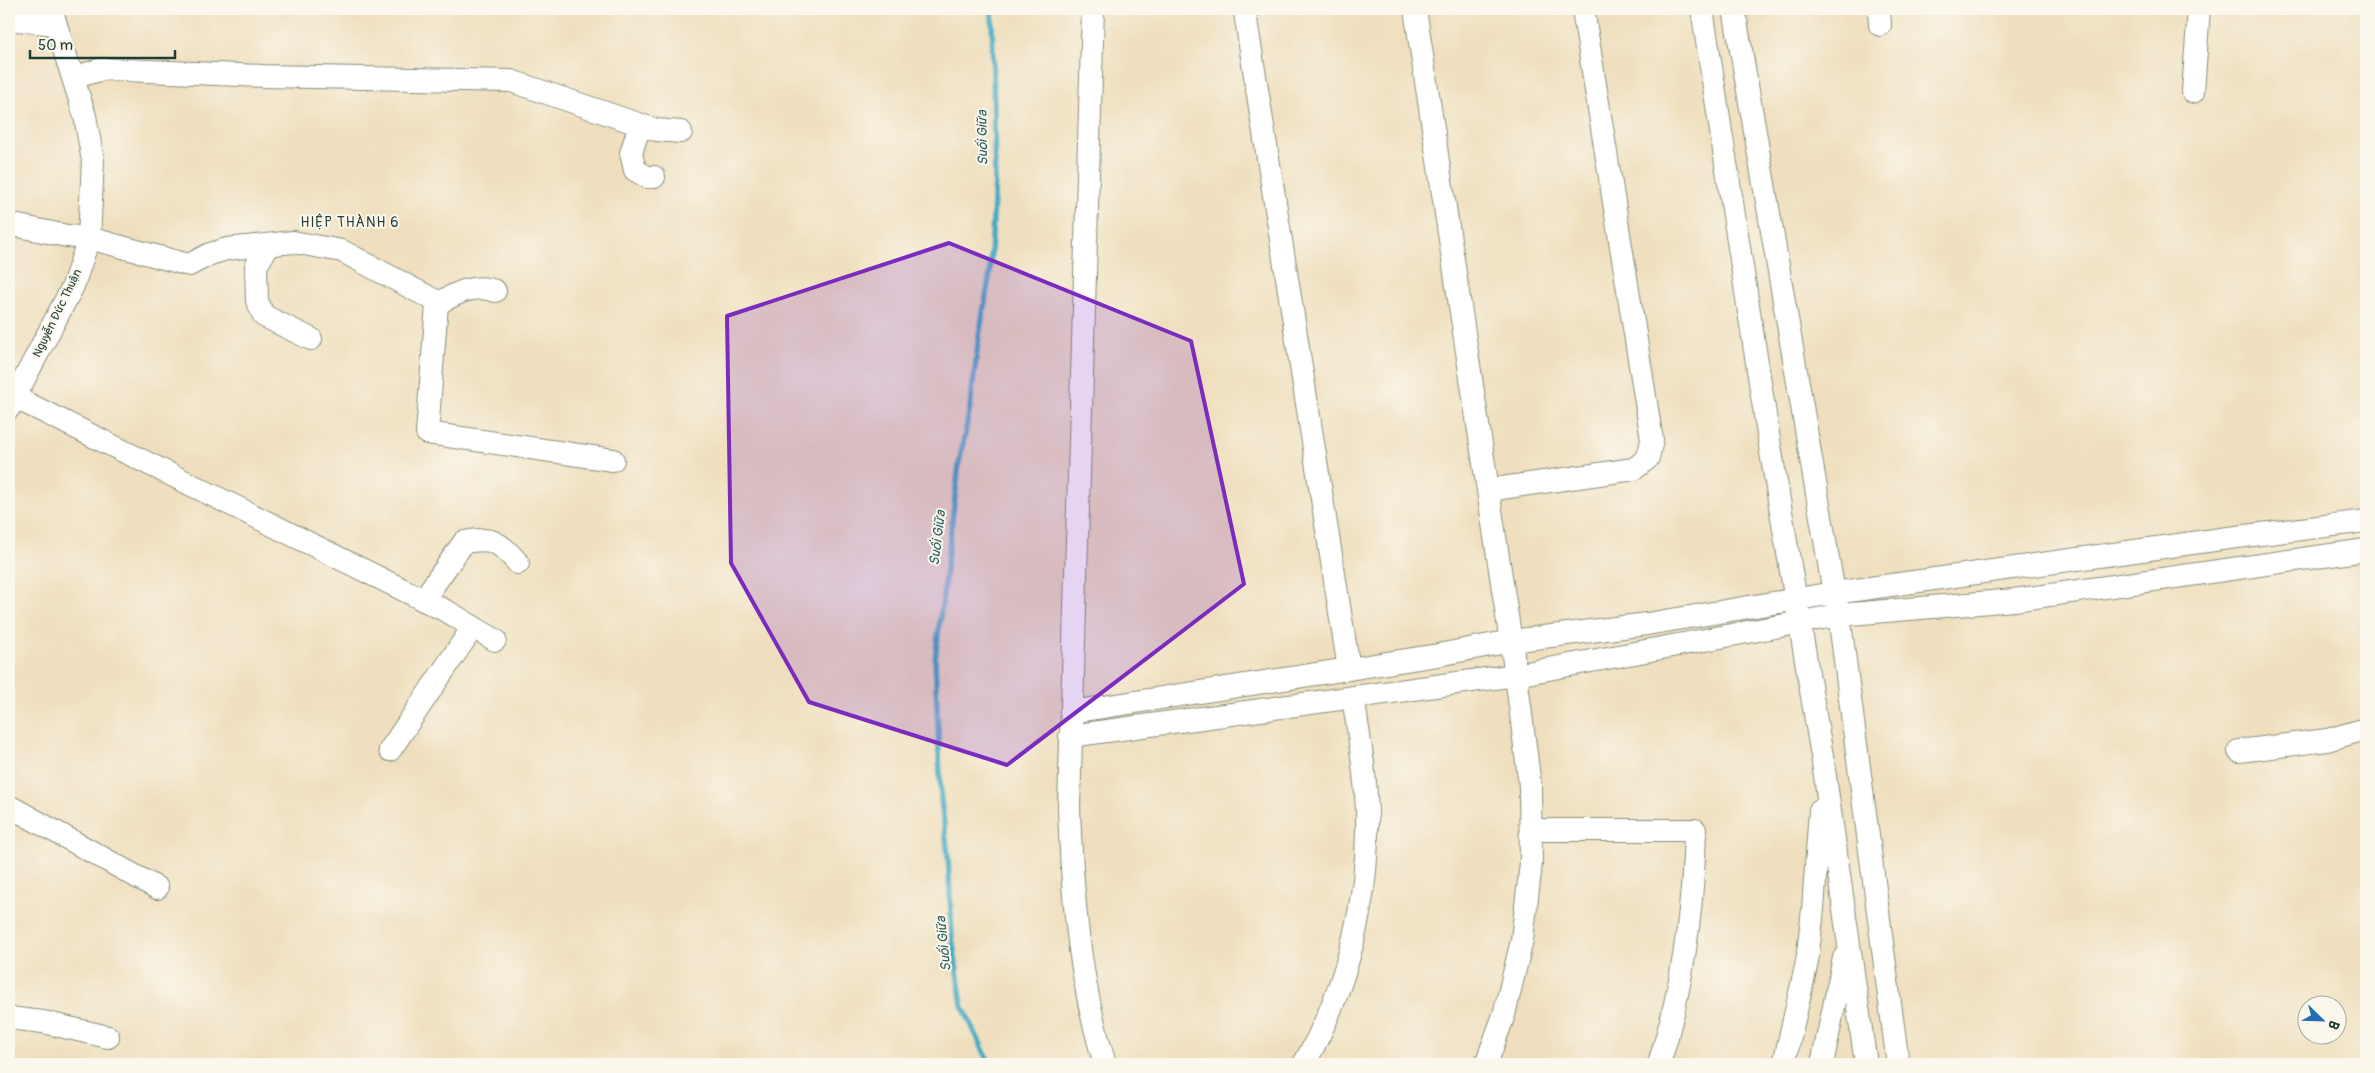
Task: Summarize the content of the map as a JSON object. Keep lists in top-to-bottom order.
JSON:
{
  "streets": {
    "street": ["Nguyễn Đức Thuận"]
  },
  "districts": ["HIỆP THÀNH 6"],
  "water": ["Suối Giữa"],
  "scale_bar": "50 m",
  "north": "bottom right"
}
